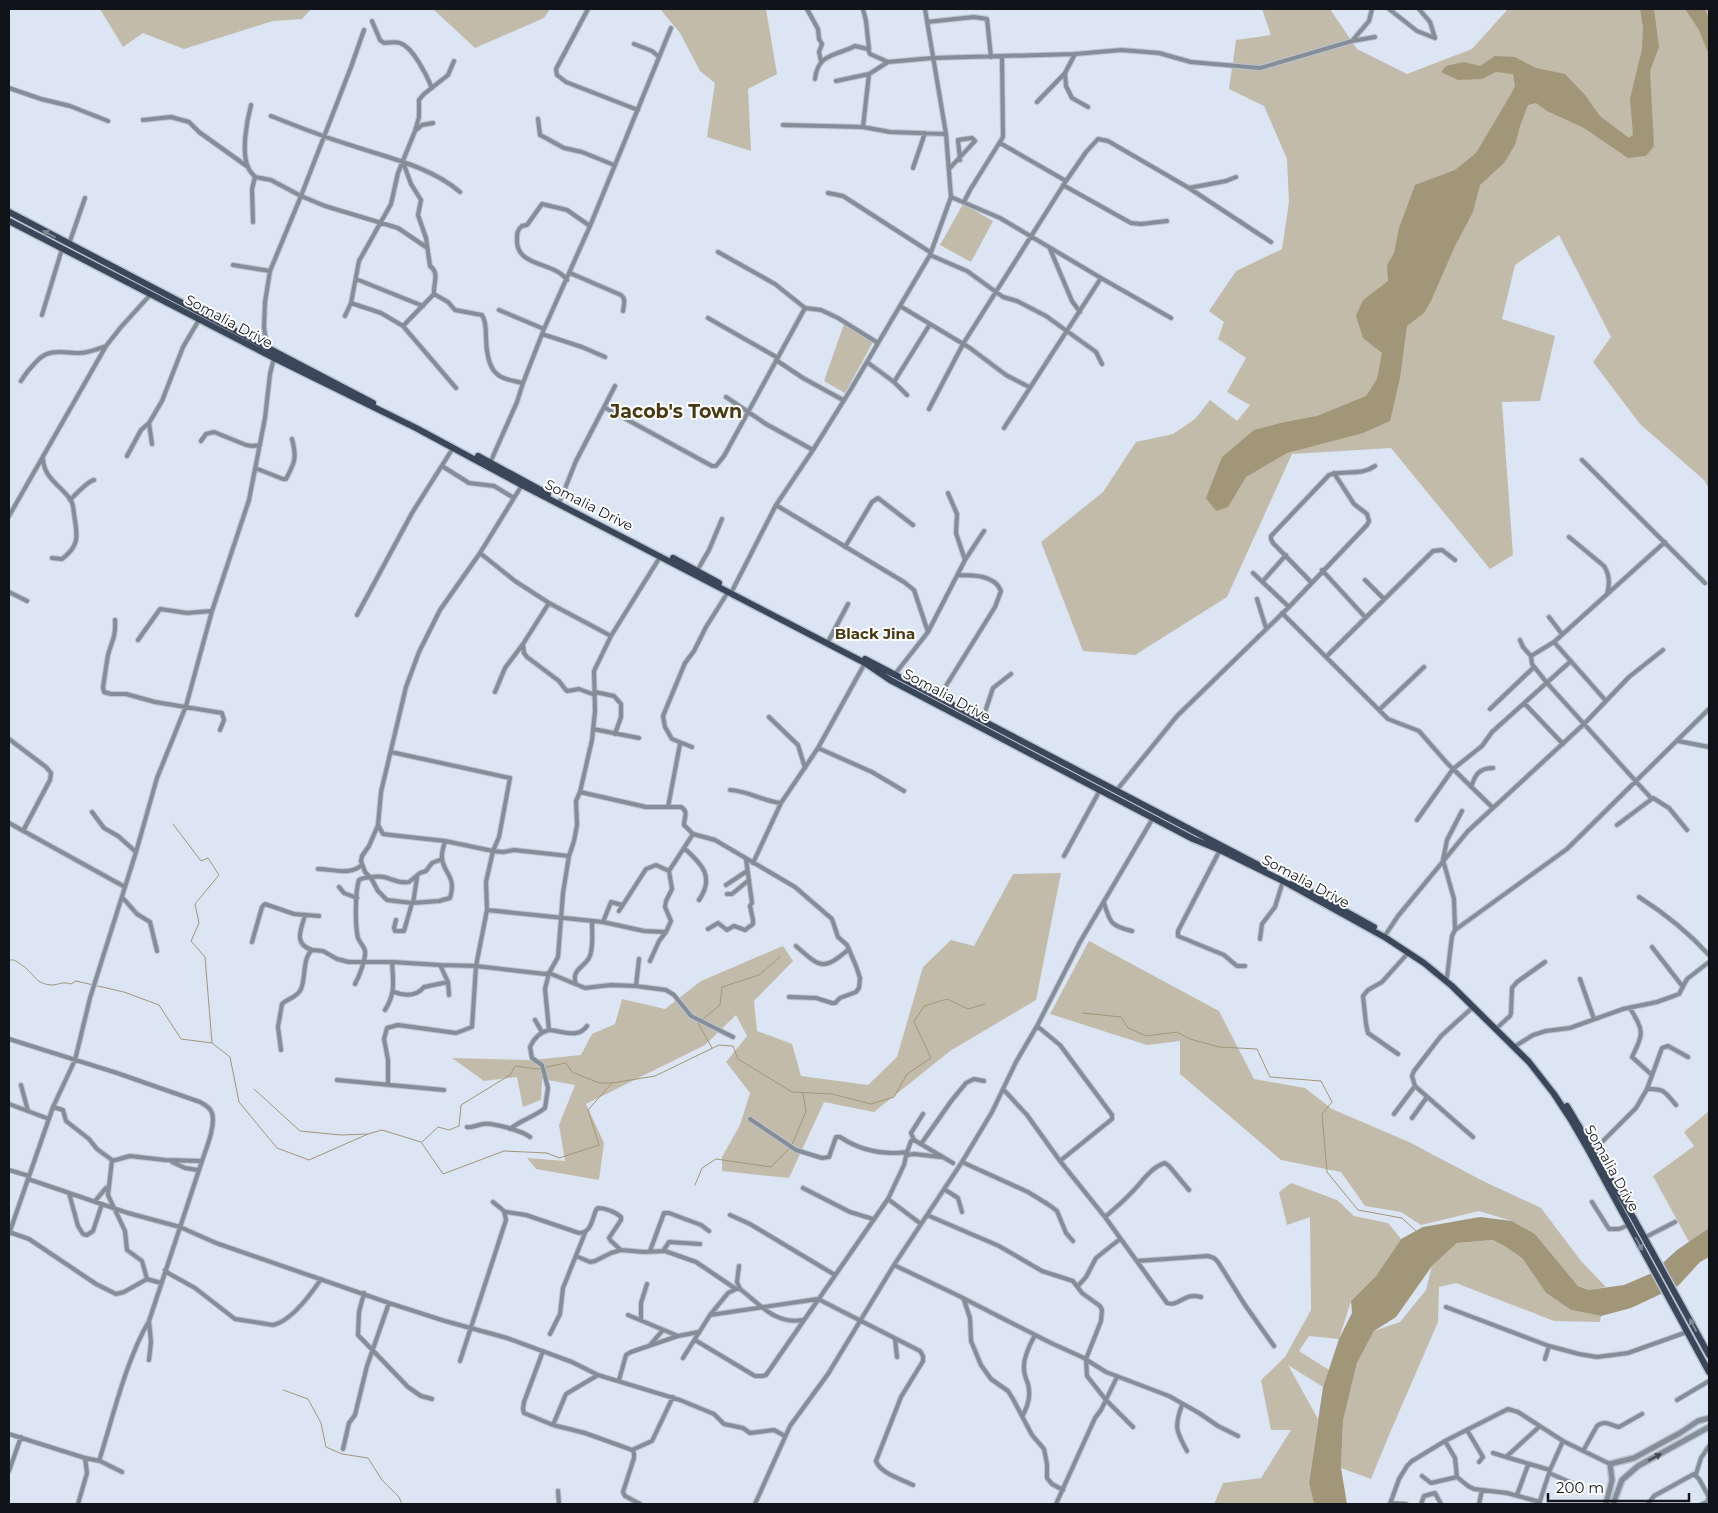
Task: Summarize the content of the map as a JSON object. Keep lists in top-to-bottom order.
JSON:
{
  "streets": {
    "main road": ["Somalia Drive"]
  },
  "districts": ["Jacob's Town", "Black Jina"],
  "scale_bar": "200 m"
}
